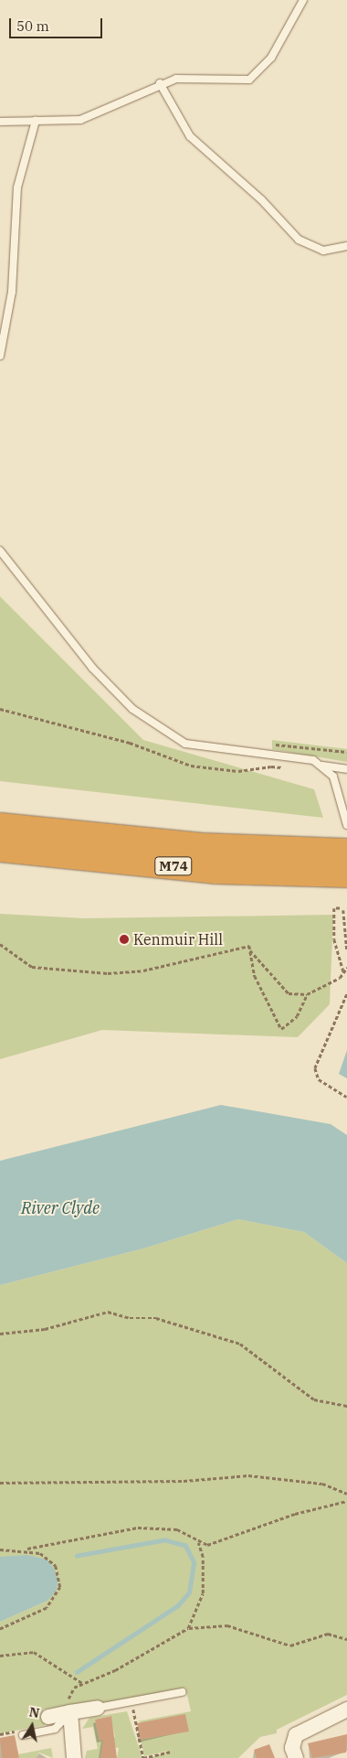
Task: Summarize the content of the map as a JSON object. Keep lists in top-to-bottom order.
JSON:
{
  "streets": {
    "highway": ["M74"]
  },
  "water": ["River Clyde"],
  "places": ["Kenmuir Hill"],
  "scale_bar": "50 m",
  "north": "top"
}
